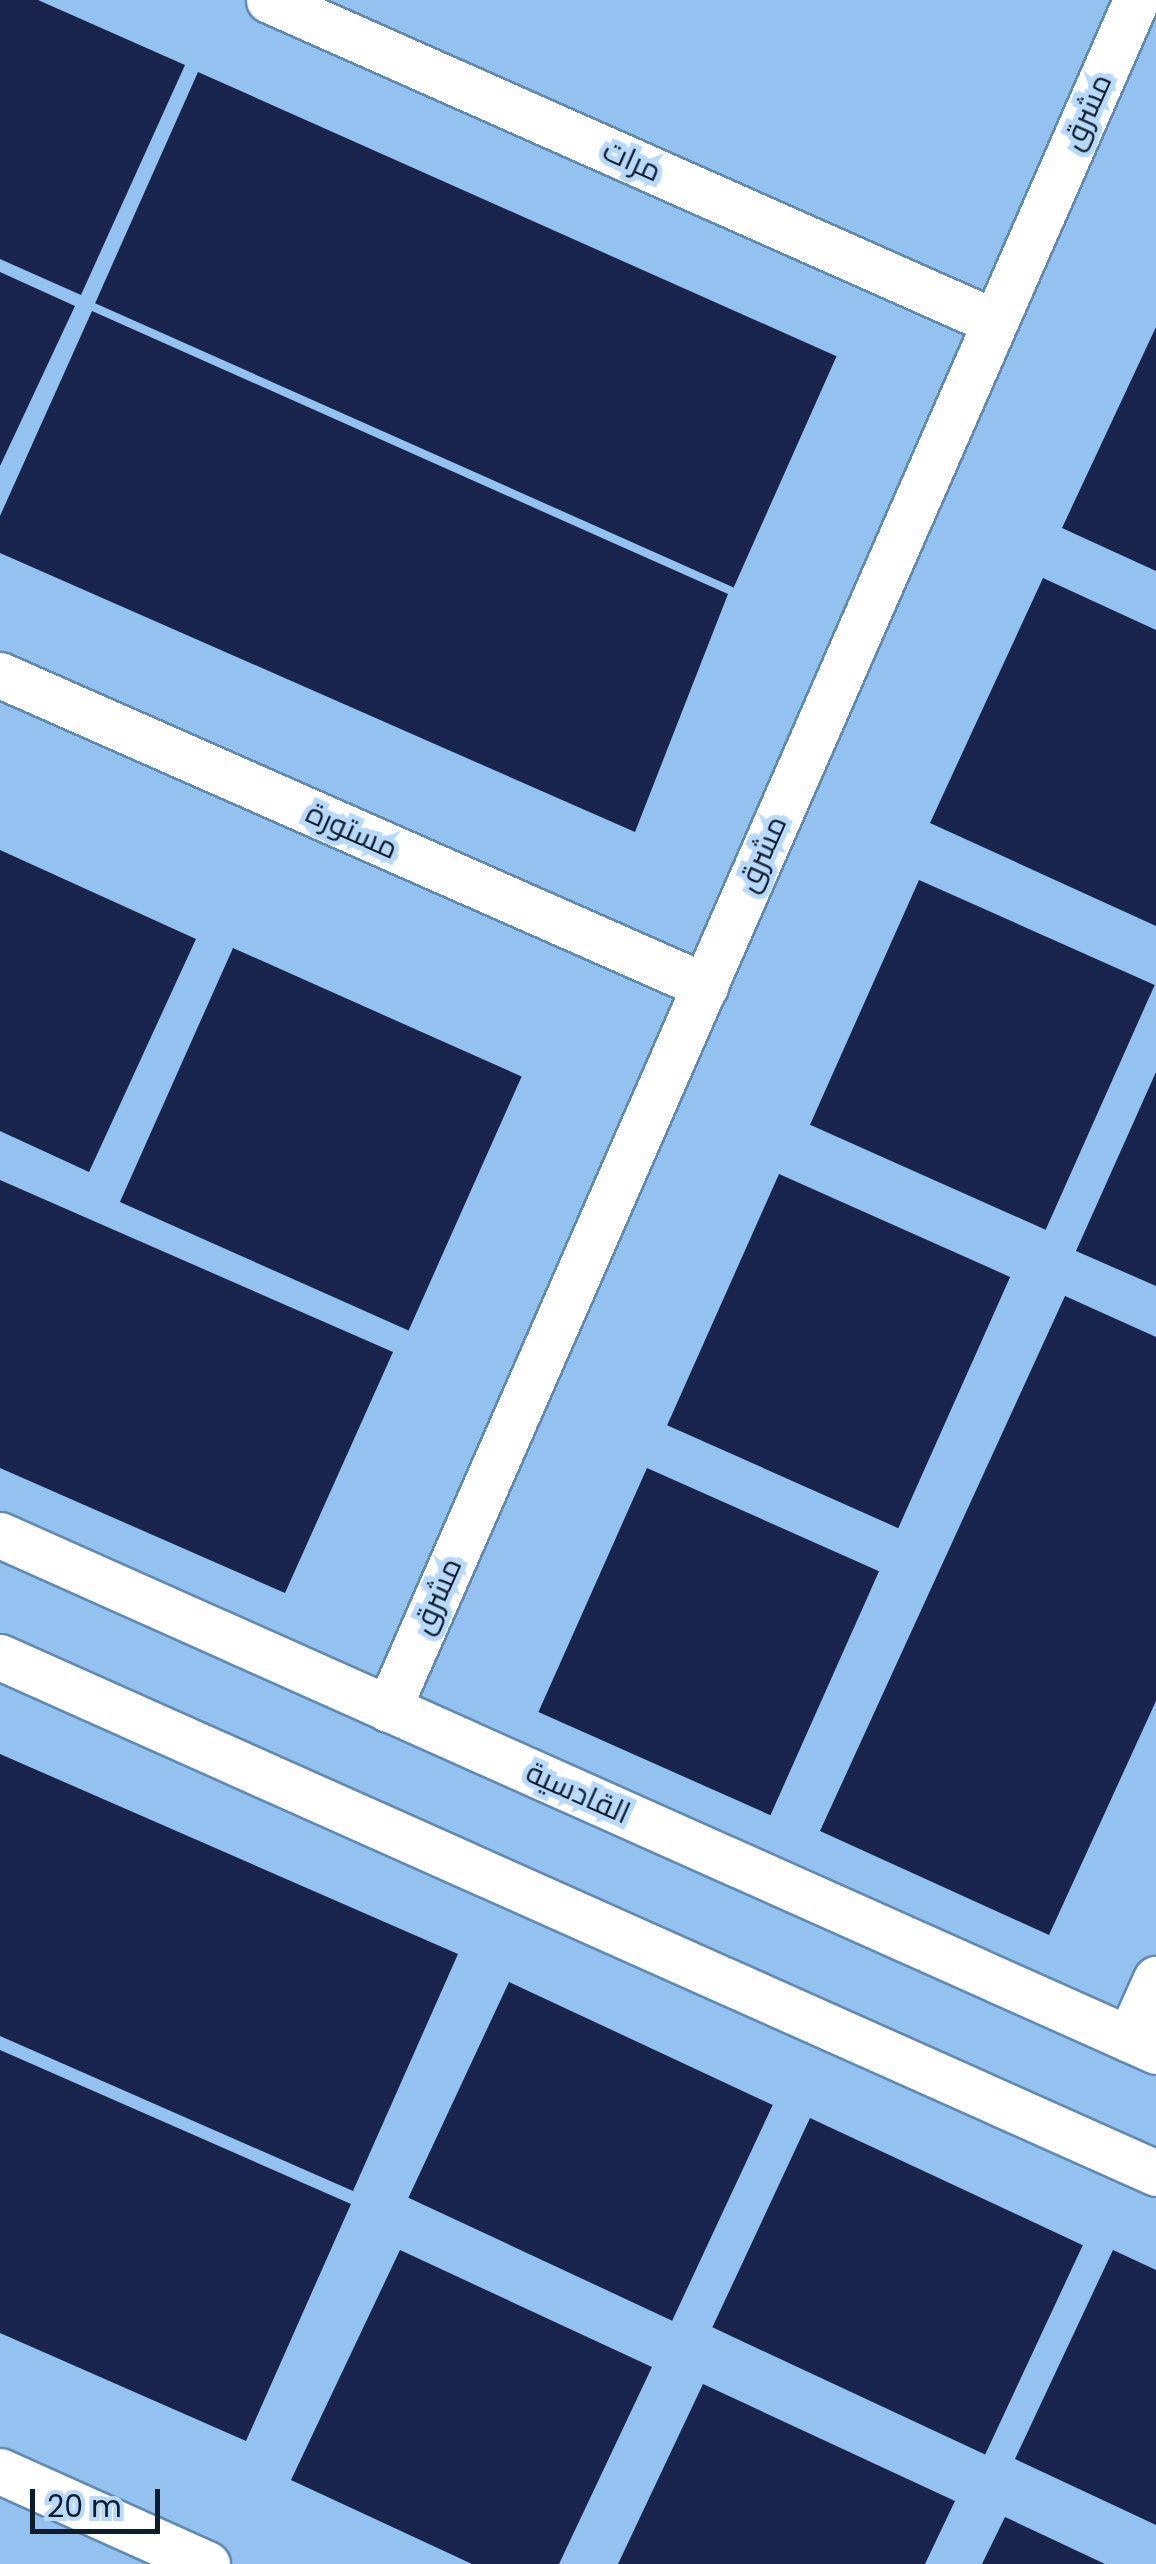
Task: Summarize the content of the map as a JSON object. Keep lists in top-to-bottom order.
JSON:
{
  "streets": {
    "street": [
      "مشرق",
      "مرات",
      "مستورة",
      "القادسية"
    ]
  },
  "crossings": [
    ["مشرق", "مرات"],
    ["مشرق", "مستورة"],
    ["مشرق", "القادسية"]
  ],
  "scale_bar": "20 m"
}
